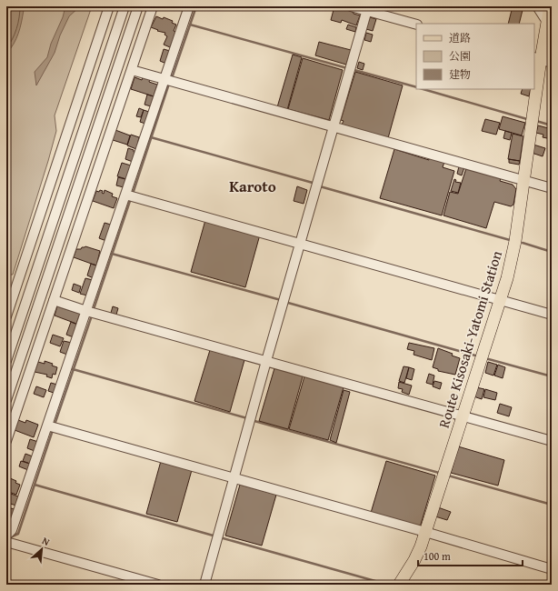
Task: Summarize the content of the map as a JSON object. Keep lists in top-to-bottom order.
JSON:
{
  "streets": {
    "main road": ["Route Kisosaki-Yatomi Station"]
  },
  "districts": ["Karoto"],
  "legend": ["道路", "公園", "建物"],
  "scale_bar": "100 m",
  "north": "top right"
}
